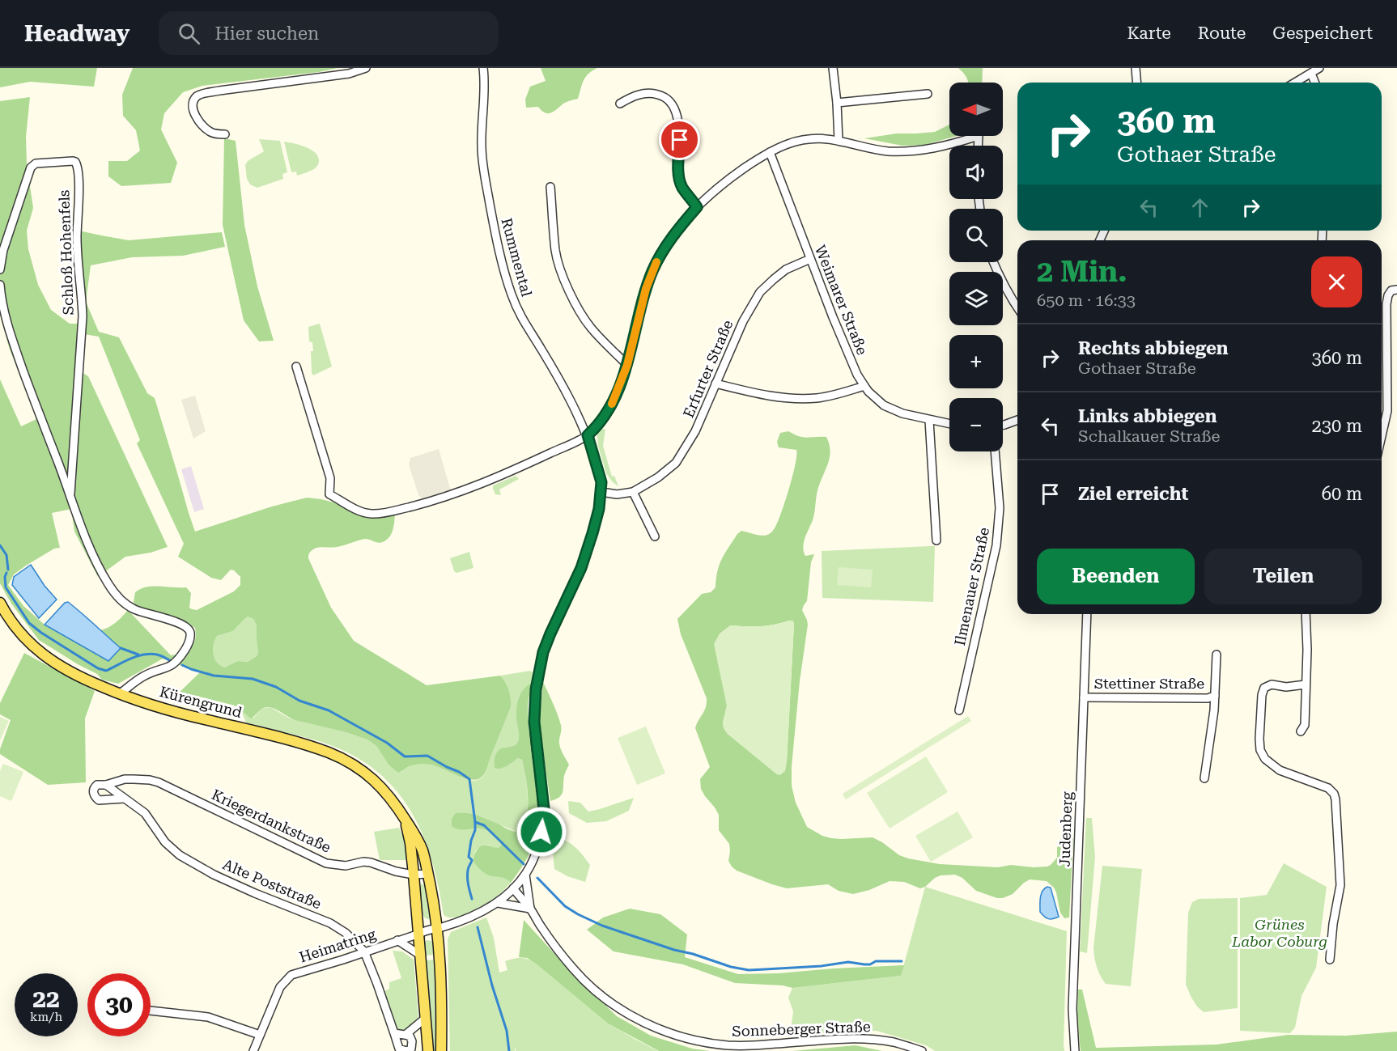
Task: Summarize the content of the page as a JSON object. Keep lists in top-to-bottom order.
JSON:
{
  "streets": {
    "main road": ["Kürengrund"],
    "street": [
      "Schloß Hohenfels",
      "Rummental",
      "Weimarer Straße",
      "Erfurter Straße",
      "Ilmenauer Straße",
      "Stettiner Straße",
      "Kriegerdankstraße",
      "Judenberg",
      "Alte Poststraße",
      "Heimatring",
      "Sonneberger Straße"
    ]
  },
  "crossings": [
    ["Schloß Hohenfels", "Kürengrund"],
    ["Rummental", "Erfurter Straße"],
    ["Rummental", "Heimatring"],
    ["Weimarer Straße", "Erfurter Straße"],
    ["Erfurter Straße", "Heimatring"],
    ["Stettiner Straße", "Judenberg"],
    ["Kürengrund", "Kriegerdankstraße"],
    ["Kürengrund", "Heimatring"],
    ["Kriegerdankstraße", "Alte Poststraße"],
    ["Alte Poststraße", "Heimatring"],
    ["Heimatring", "Sonneberger Straße"]
  ],
  "parks": ["Grünes Labor Coburg"],
  "north": "left",
  "page": {
    "header": "Headway",
    "search": "Hier suchen",
    "nav": ["Karte", "Route", "Gespeichert"],
    "map_buttons": ["+", "−"],
    "turn": ["360 m", "Gothaer Straße"],
    "heading": ["2 Min.", "650 m · 16:33"],
    "list": [
      {
        "name": "Rechts abbiegen",
        "note": "Gothaer Straße",
        "value": "360 m"
      },
      {
        "name": "Links abbiegen",
        "note": "Schalkauer Straße",
        "value": "230 m"
      },
      {
        "name": "Ziel erreicht",
        "value": "60 m"
      }
    ],
    "buttons": ["Beenden", "Teilen"],
    "speed": "22 km/h",
    "limit": "30"
  }
}
